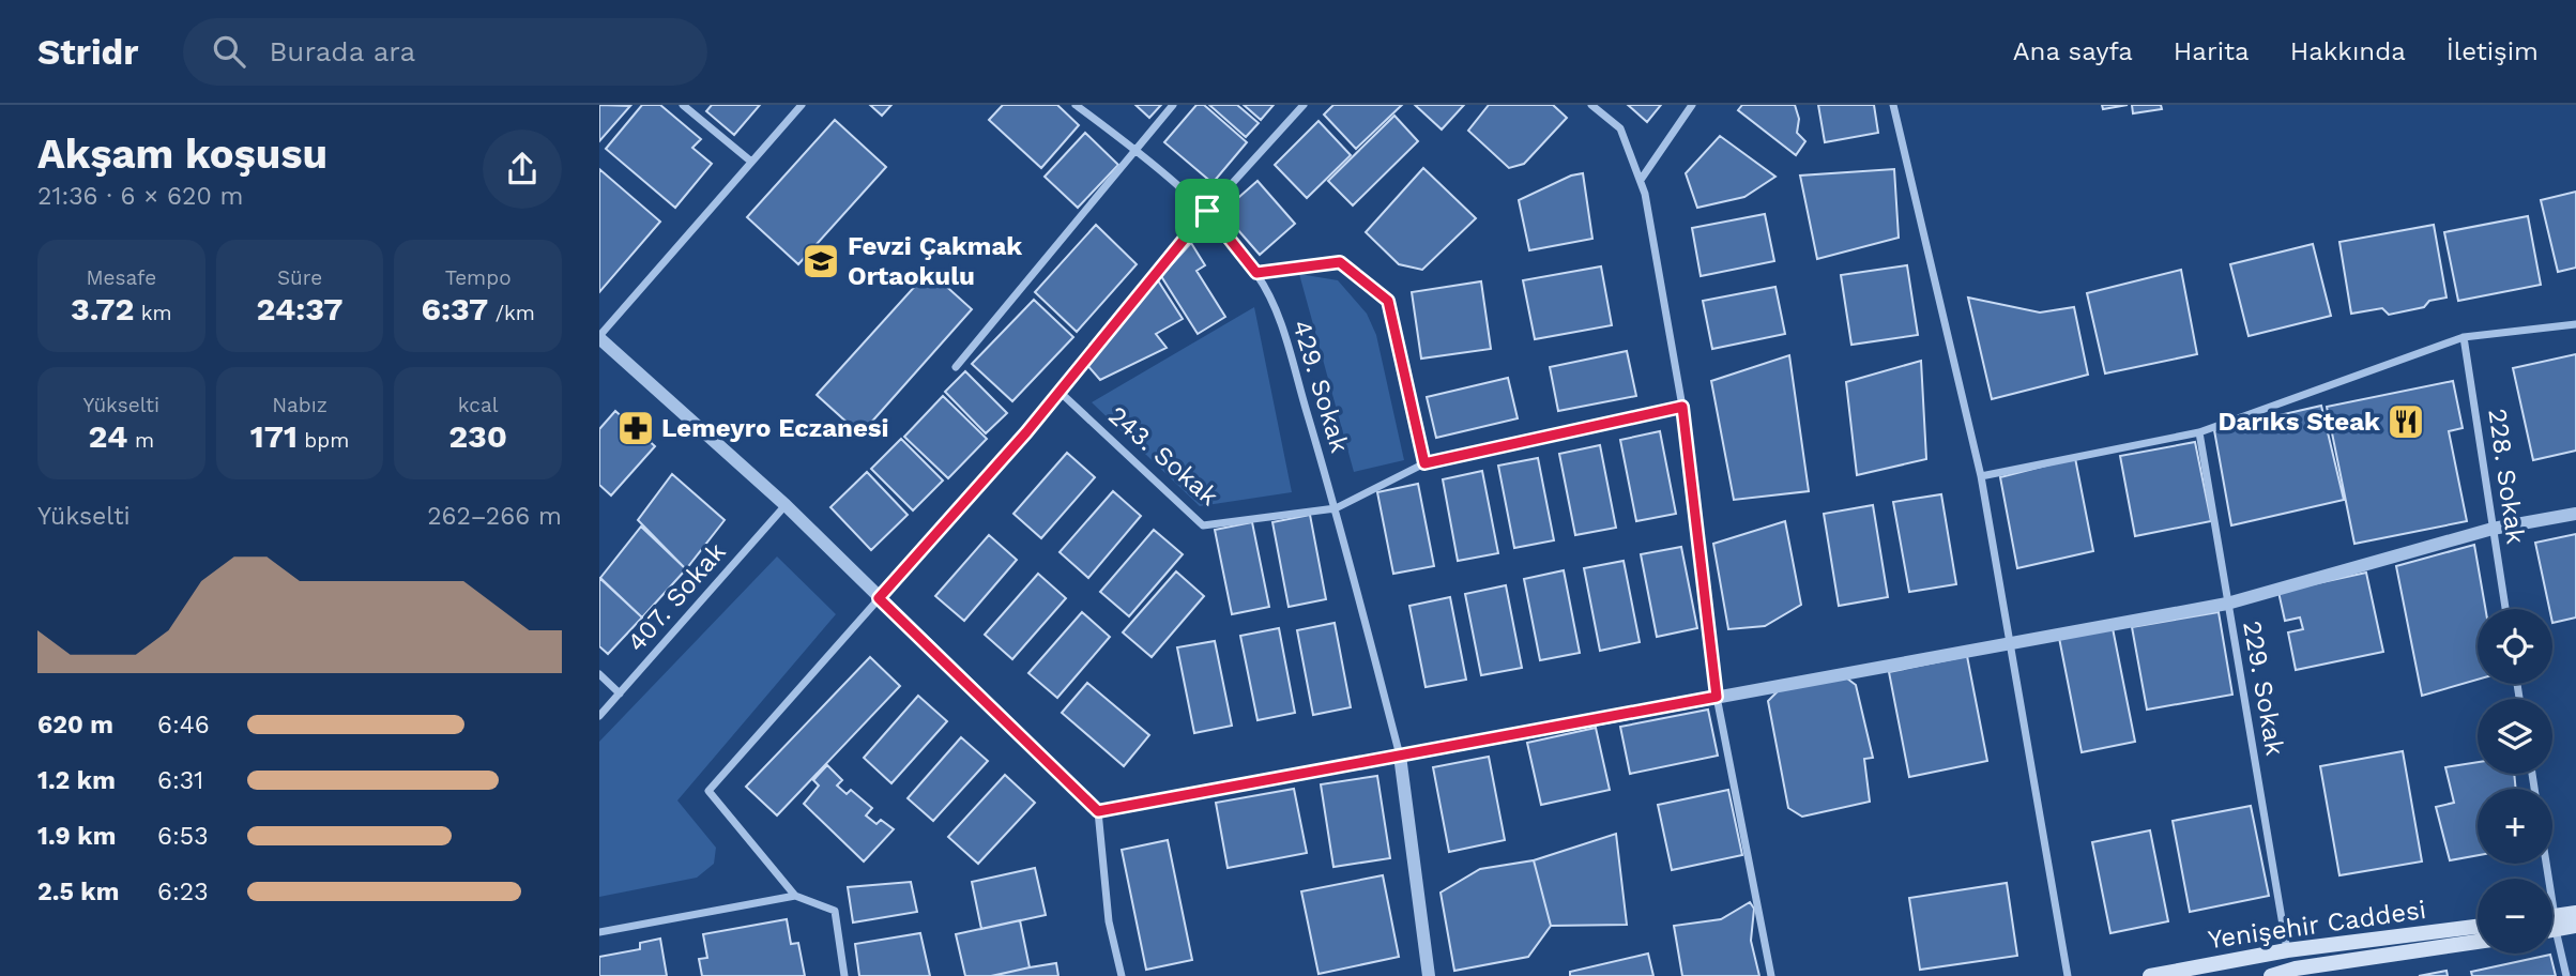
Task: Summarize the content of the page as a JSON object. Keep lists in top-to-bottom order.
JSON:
{
  "streets": {
    "main road": ["Yenişehir Caddesi"],
    "street": [
      "429. Sokak",
      "243. Sokak",
      "228. Sokak",
      "407. Sokak",
      "229. Sokak"
    ]
  },
  "crossings": [
    ["429. Sokak", "243. Sokak"],
    ["229. Sokak", "Yenişehir Caddesi"]
  ],
  "places": {
    "school or university": ["Fevzi Çakmak Ortaokulu"],
    "restaurant": ["Darıks Steak"],
    "pharmacy": ["Lemeyro Eczanesi"]
  },
  "page": {
    "header": "Stridr",
    "search": "Burada ara",
    "nav": [
      "Ana sayfa",
      "Harita",
      "Hakkında",
      "İletişim"
    ],
    "heading": ["Akşam koşusu", "21:36 · 6 × 620 m"],
    "stats": [
      ["Mesafe", "3.72 km"],
      ["Süre", "24:37"],
      ["Tempo", "6:37 /km"],
      ["Yükselti", "24 m"],
      ["Nabız", "171 bpm"],
      ["kcal", "230"]
    ],
    "chart": ["Yükselti", "262–266 m"],
    "map_buttons": ["+", "−"],
    "list": [
      {
        "name": "620 m",
        "note": "6:46"
      },
      {
        "name": "1.2 km",
        "note": "6:31"
      },
      {
        "name": "1.9 km",
        "note": "6:53"
      },
      {
        "name": "2.5 km",
        "note": "6:23"
      }
    ]
  }
}
